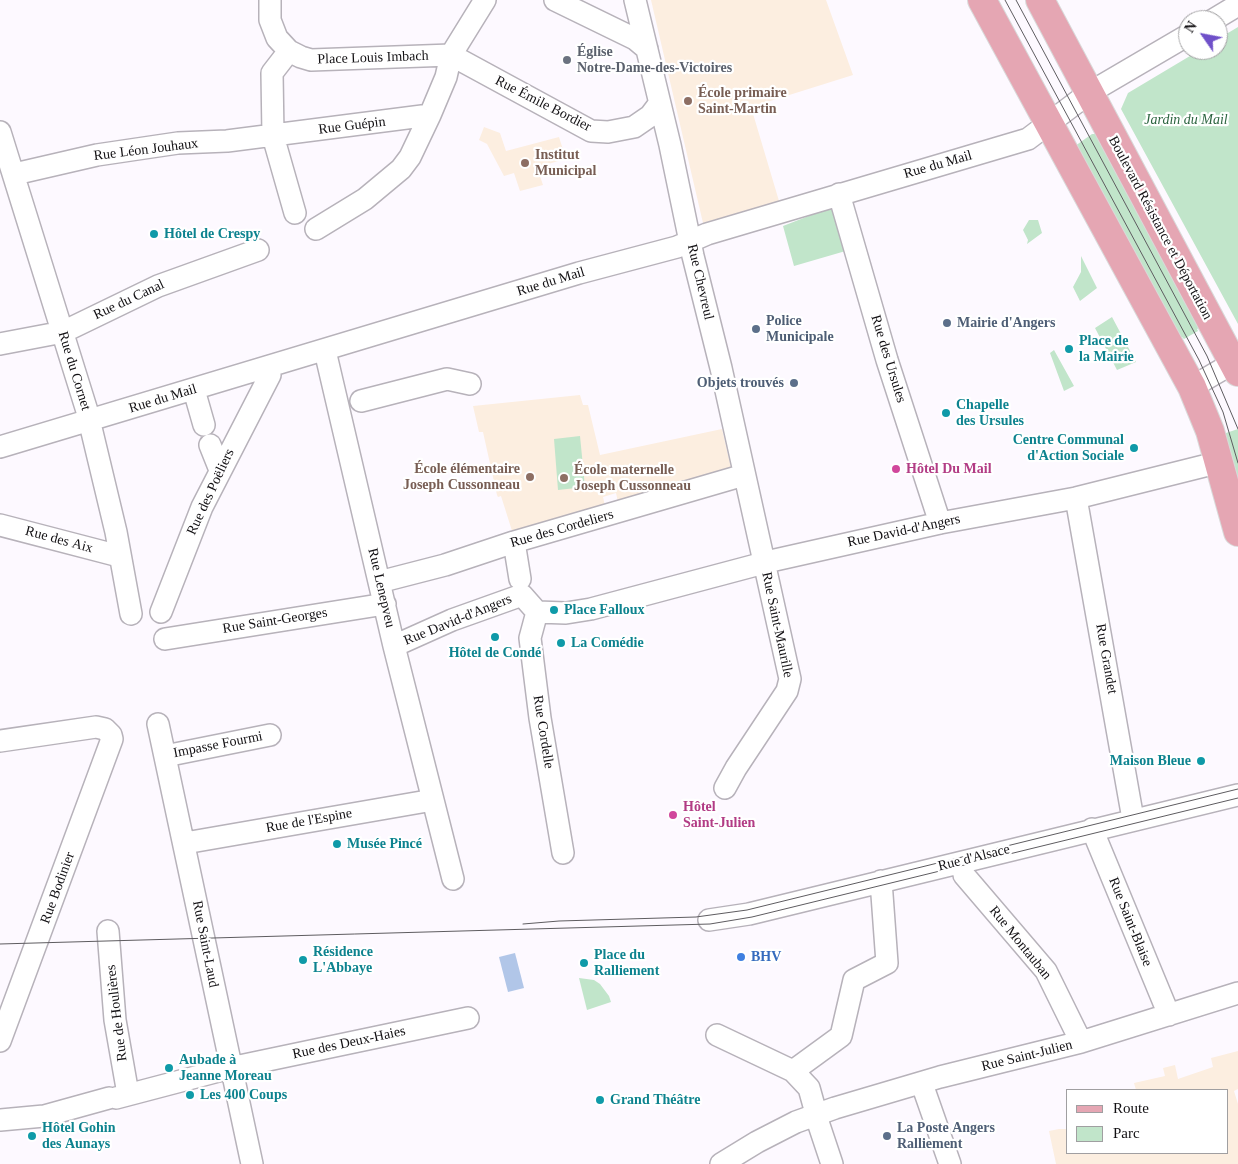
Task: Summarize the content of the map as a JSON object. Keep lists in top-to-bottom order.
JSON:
{
  "streets": {
    "main road": ["Boulevard Résistance et Déportation"],
    "street": [
      "Place Louis Imbach",
      "Rue Émile Bordier",
      "Rue Guépin",
      "Rue Léon Jouhaux",
      "Rue du Mail",
      "Rue Chevreul",
      "Rue du Canal",
      "Rue des Ursules",
      "Rue du Cornet",
      "Rue des Poëliers",
      "Rue des Cordeliers",
      "Rue David-d'Angers",
      "Rue des Aix",
      "Rue Lenepveu",
      "Rue Saint-Georges",
      "Rue Saint-Maurille",
      "Rue Grandet",
      "Rue Cordelle",
      "Impasse Fourmi",
      "Rue de l'Espine",
      "Rue d'Alsace",
      "Rue Bodinier",
      "Rue Saint-Blaise",
      "Rue Montauban",
      "Rue Saint-Laud",
      "Rue de Houlières",
      "Rue des Deux-Haies",
      "Rue Saint-Julien"
    ]
  },
  "crossings": [
    ["Place Louis Imbach", "Rue Émile Bordier"],
    ["Rue Émile Bordier", "Rue Chevreul"],
    ["Rue Guépin", "Rue Léon Jouhaux"],
    ["Rue du Mail", "Boulevard Résistance et Déportation"],
    ["Rue du Mail", "Rue Chevreul"],
    ["Rue du Mail", "Rue des Ursules"],
    ["Rue du Mail", "Rue du Cornet"],
    ["Rue Chevreul", "Rue des Cordeliers"],
    ["Rue Chevreul", "Rue David-d'Angers"],
    ["Rue Chevreul", "Rue Saint-Maurille"],
    ["Rue du Canal", "Rue du Cornet"],
    ["Rue des Ursules", "Rue David-d'Angers"],
    ["Rue du Cornet", "Rue des Aix"],
    ["Rue des Cordeliers", "Rue Lenepveu"],
    ["Rue David-d'Angers", "Rue Lenepveu"],
    ["Rue David-d'Angers", "Rue Saint-Maurille"],
    ["Rue David-d'Angers", "Rue Grandet"],
    ["Rue David-d'Angers", "Rue Cordelle"],
    ["Rue Lenepveu", "Rue Saint-Georges"],
    ["Rue Lenepveu", "Rue de l'Espine"],
    ["Rue Grandet", "Rue d'Alsace"],
    ["Impasse Fourmi", "Rue Saint-Laud"],
    ["Rue de l'Espine", "Rue Saint-Laud"],
    ["Rue d'Alsace", "Rue Saint-Blaise"],
    ["Rue Saint-Blaise", "Rue Saint-Julien"],
    ["Rue Montauban", "Rue Saint-Julien"],
    ["Rue Saint-Laud", "Rue des Deux-Haies"],
    ["Rue de Houlières", "Rue des Deux-Haies"]
  ],
  "parks": ["Jardin du Mail"],
  "places": [
    "Église Notre-Dame-des-Victoires",
    "École primaire Saint-Martin",
    "Institut Municipal",
    "Hôtel de Crespy",
    "Mairie d'Angers",
    "Police Municipale",
    "Place de la Mairie",
    "Objets trouvés",
    "Chapelle des Ursules",
    "Centre Communal d'Action Sociale",
    "Hôtel Du Mail",
    "École élémentaire Joseph Cussonneau",
    "École maternelle Joseph Cussonneau",
    "Place Falloux",
    "Hôtel de Condé",
    "La Comédie",
    "Maison Bleue",
    "Hôtel Saint-Julien",
    "Musée Pincé",
    "BHV",
    "Résidence L'Abbaye",
    "Place du Ralliement",
    "Aubade à Jeanne Moreau",
    "Les 400 Coups",
    "Grand Théâtre",
    "Hôtel Gohin des Aunays",
    "La Poste Angers Ralliement"
  ],
  "legend": ["Route", "Parc"],
  "north": "top left"
}
